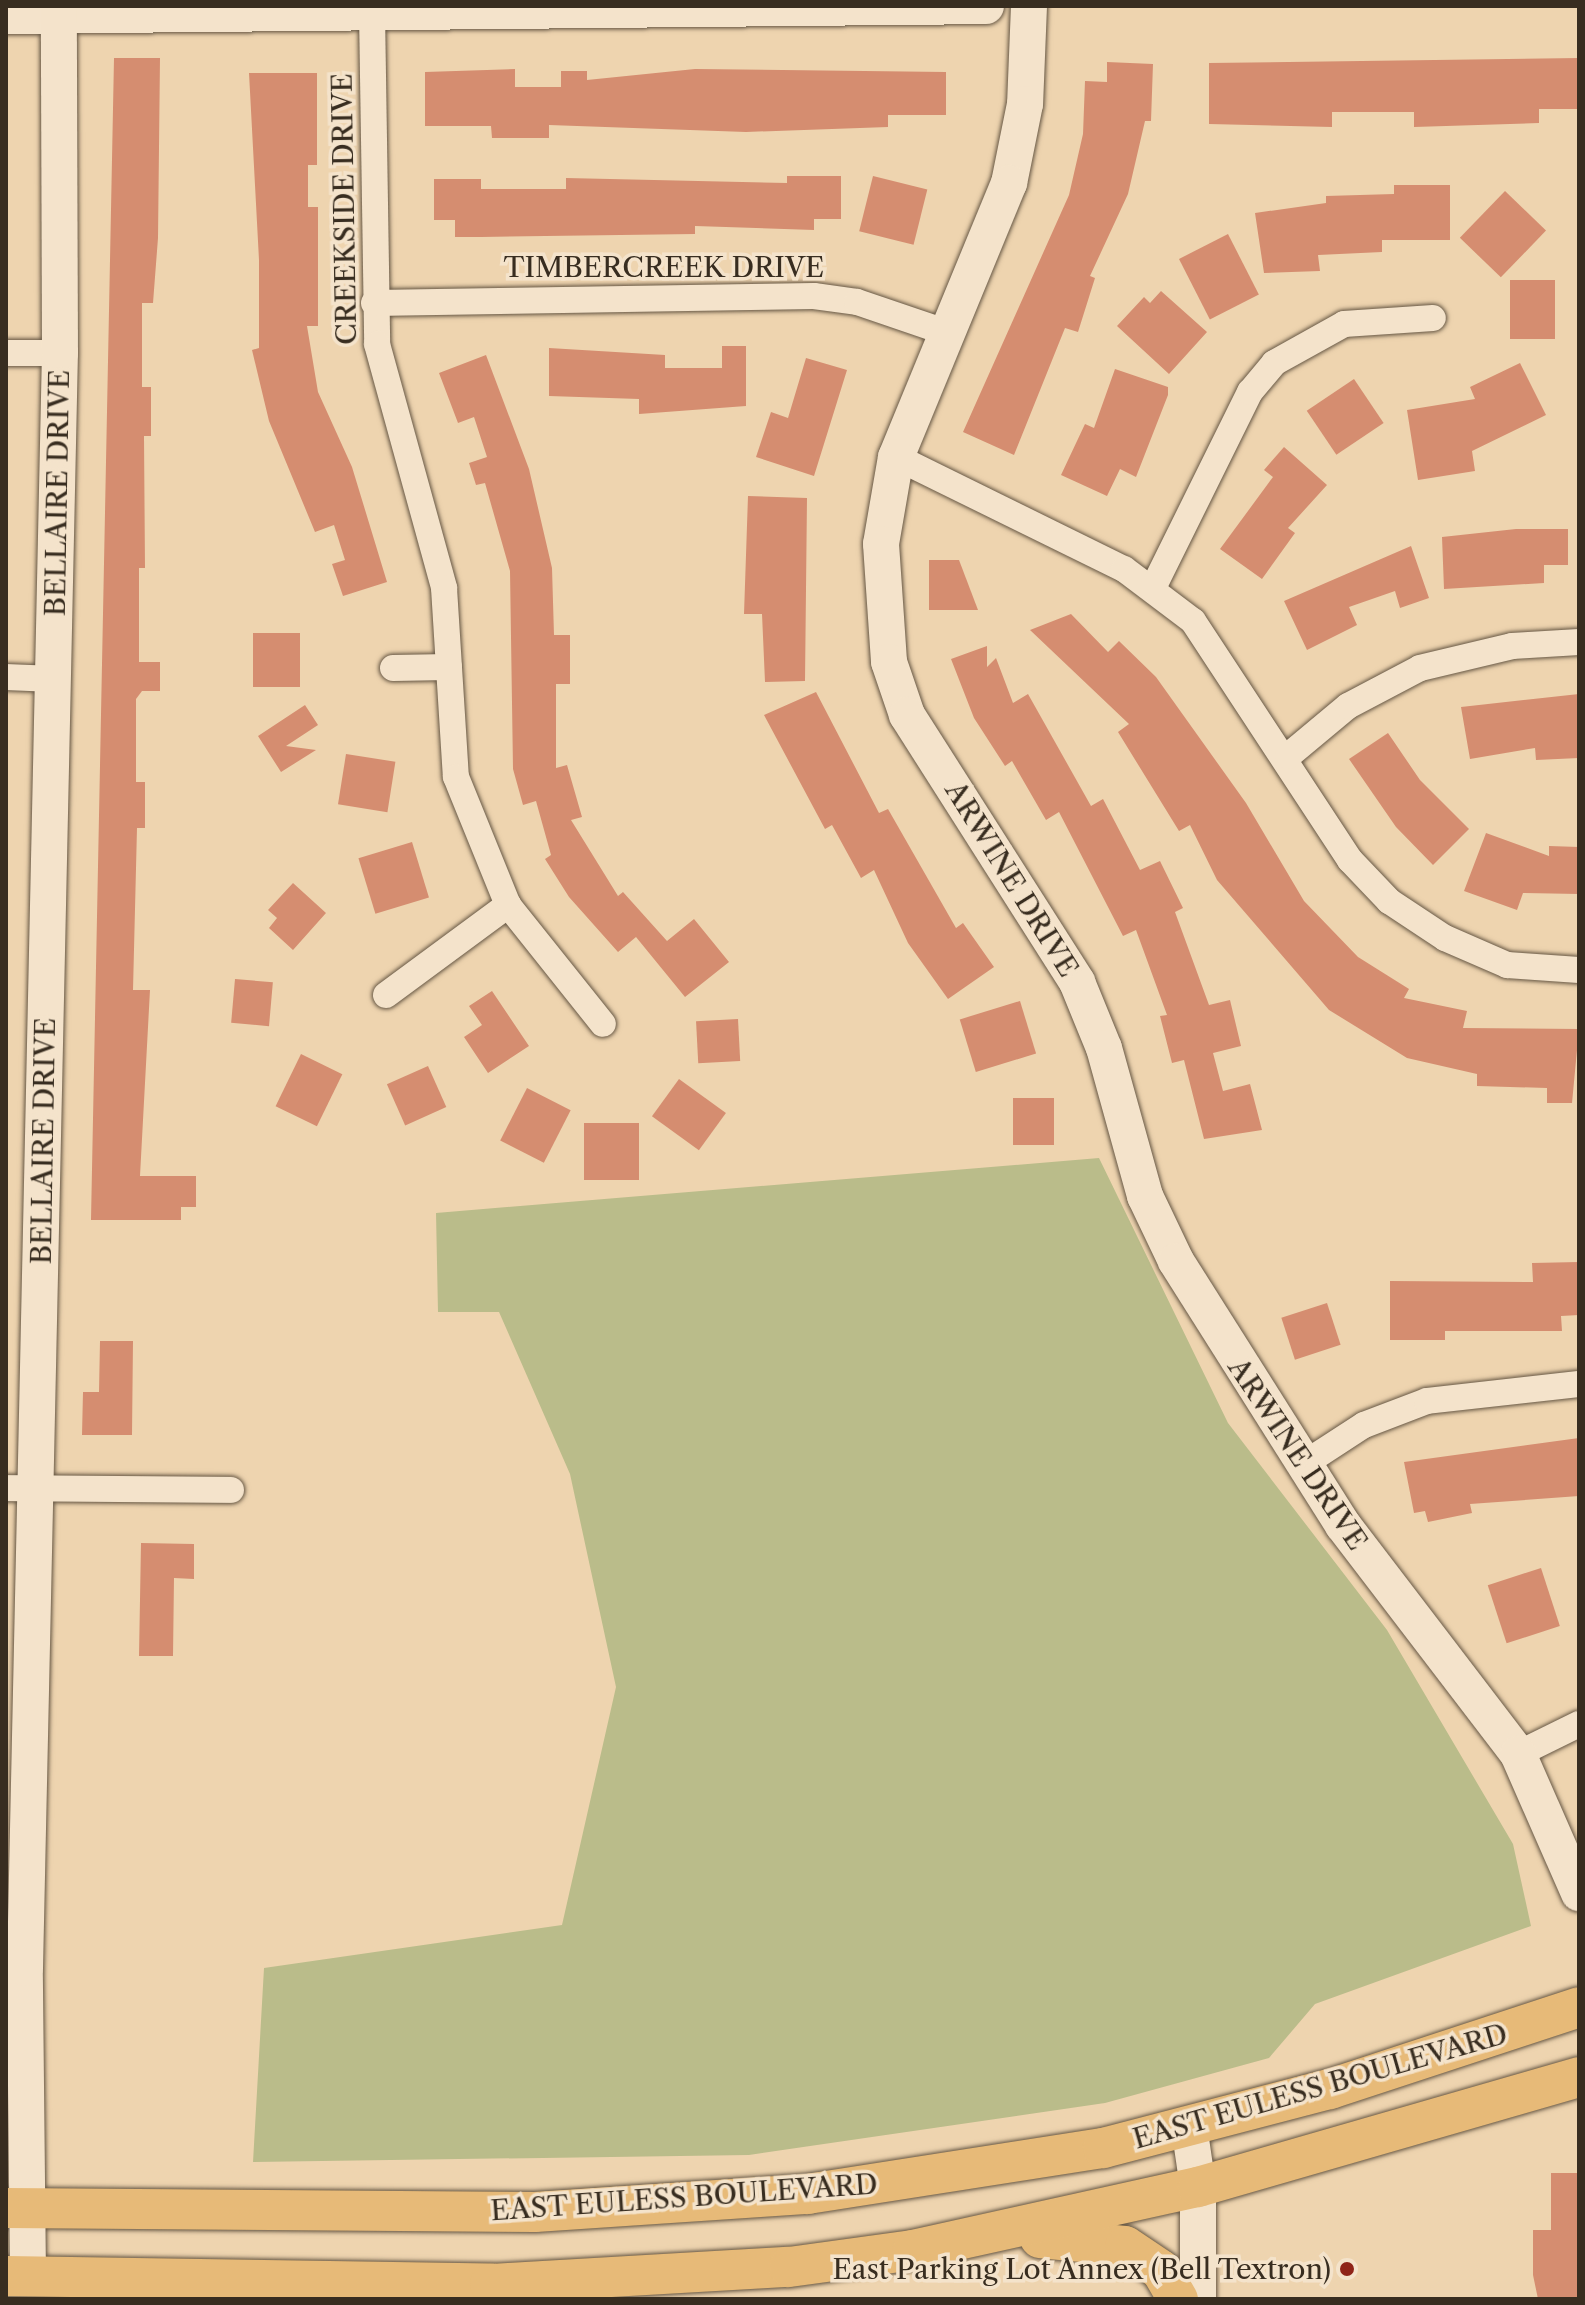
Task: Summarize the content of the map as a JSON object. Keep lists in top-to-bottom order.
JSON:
{
  "streets": {
    "main road": ["EAST EULESS BOULEVARD"],
    "street": [
      "CREEKSIDE DRIVE",
      "TIMBERCREEK DRIVE",
      "BELLAIRE DRIVE",
      "ARWINE DRIVE"
    ]
  },
  "crossings": [
    ["CREEKSIDE DRIVE", "TIMBERCREEK DRIVE"],
    ["TIMBERCREEK DRIVE", "ARWINE DRIVE"],
    ["BELLAIRE DRIVE", "EAST EULESS BOULEVARD"]
  ],
  "places": ["East Parking Lot Annex (Bell Textron)"]
}
